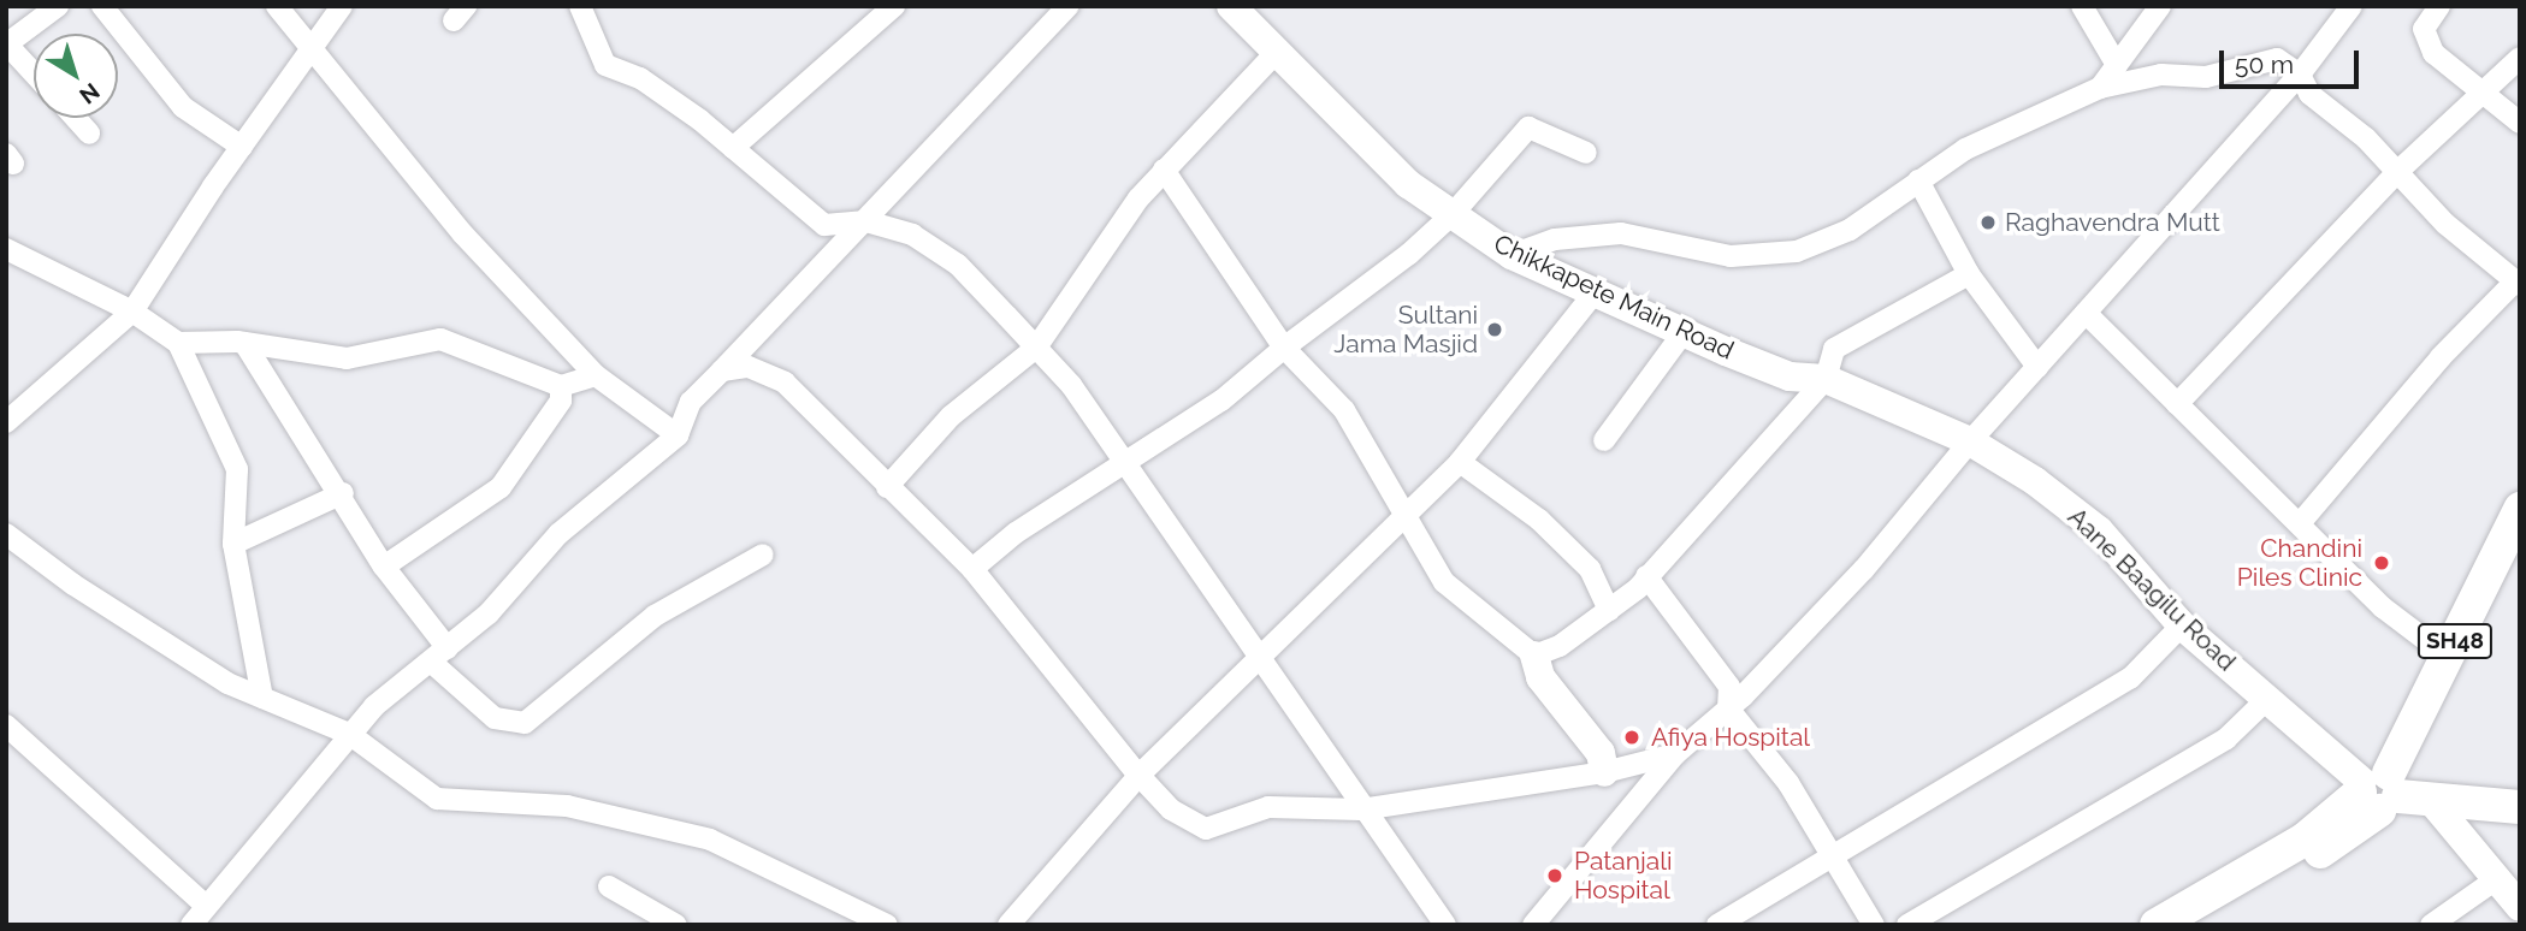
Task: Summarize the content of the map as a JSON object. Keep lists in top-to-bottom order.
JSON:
{
  "streets": {
    "main road": ["SH48"],
    "street": ["Chikkapete Main Road", "Aane Baagilu Road"]
  },
  "crossings": [
    ["Chikkapete Main Road", "Aane Baagilu Road"],
    ["Aane Baagilu Road", "SH48"]
  ],
  "places": [
    "Raghavendra Mutt",
    "Sultani Jama Masjid",
    "Chandini Piles Clinic",
    "Afiya Hospital",
    "Patanjali Hospital"
  ],
  "scale_bar": "50 m",
  "north": "bottom right"
}
